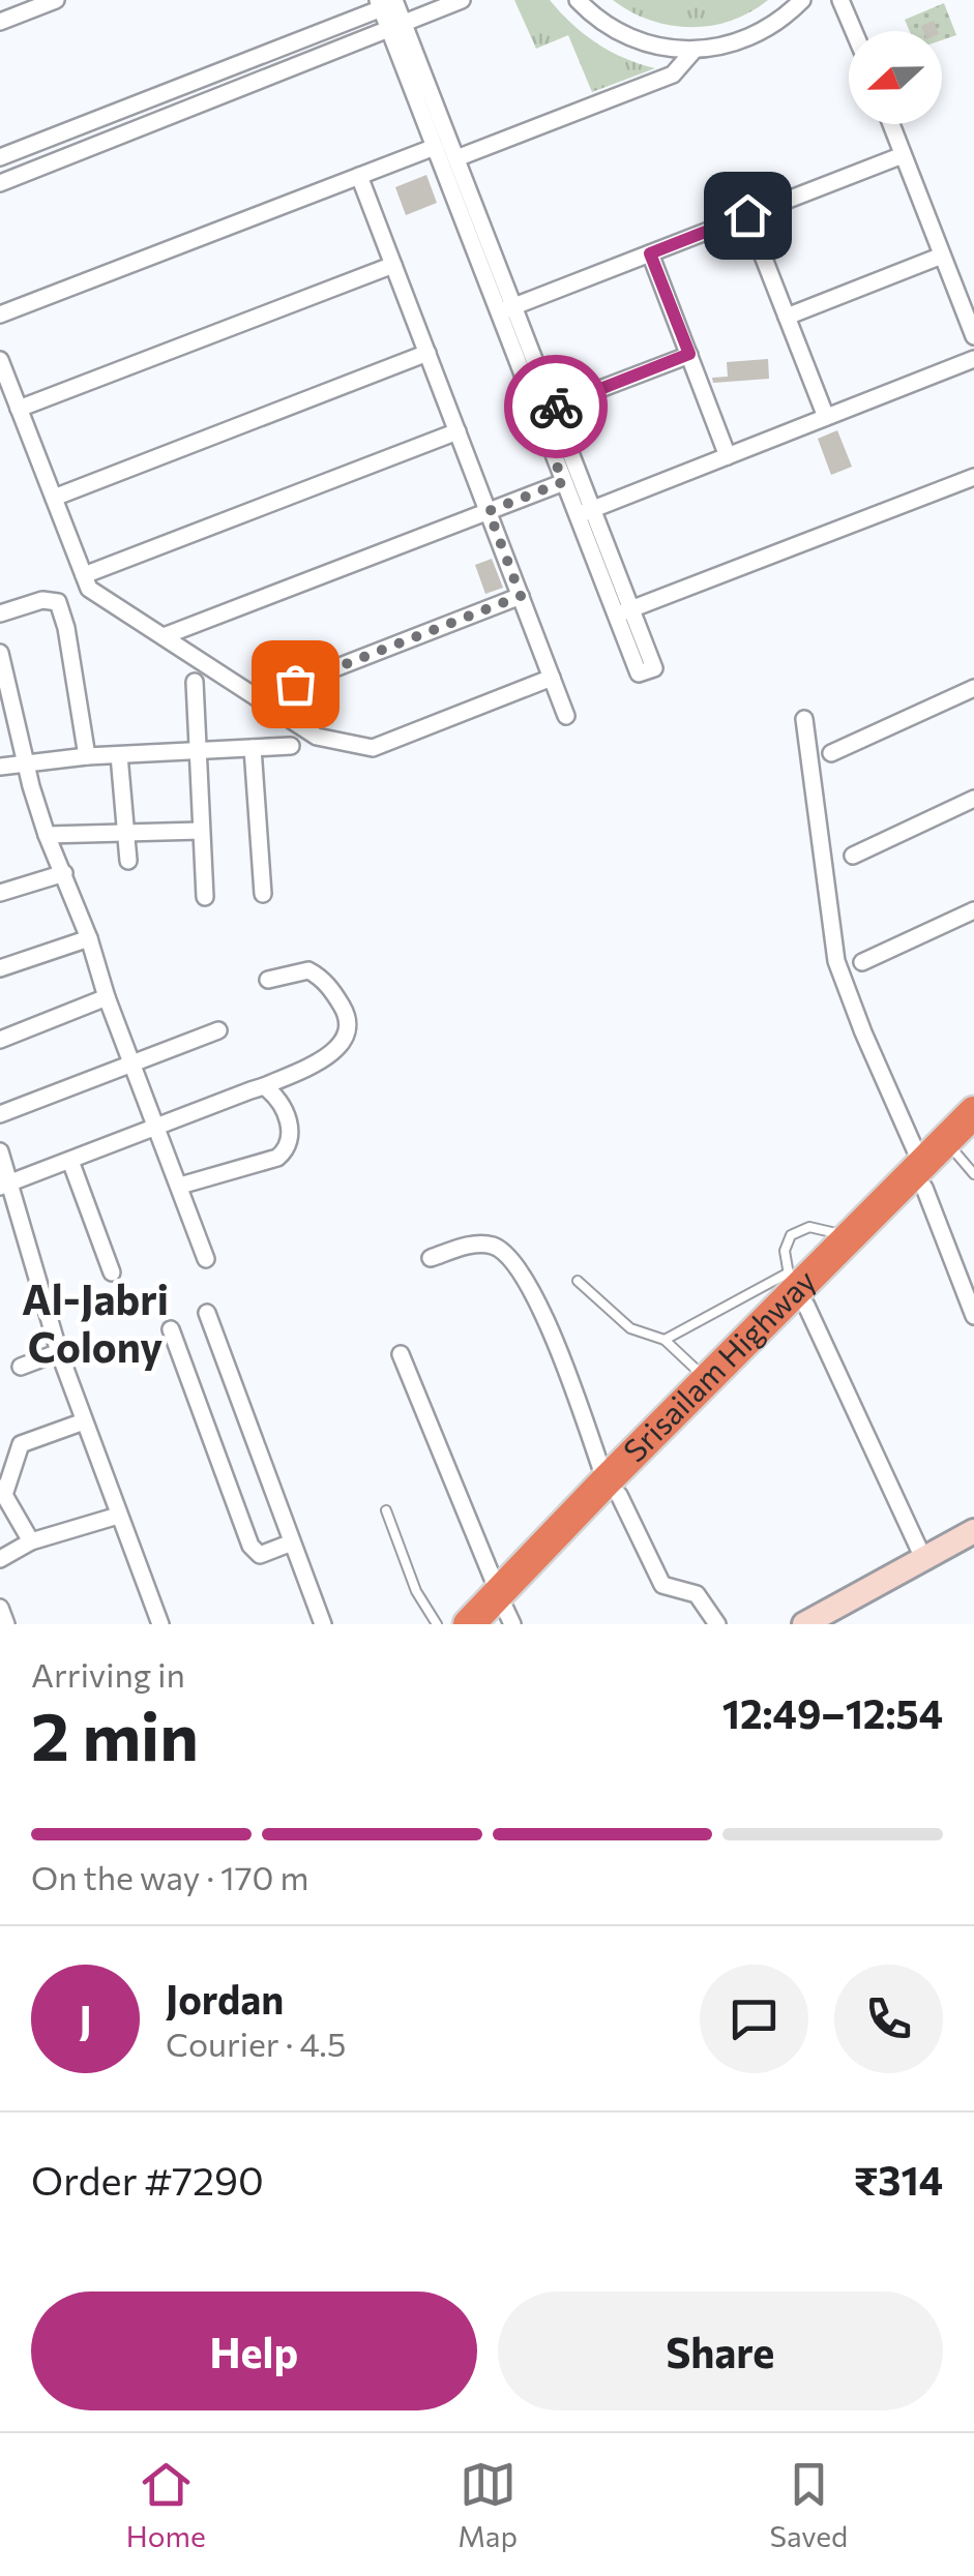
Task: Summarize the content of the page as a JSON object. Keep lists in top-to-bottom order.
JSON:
{
  "streets": {
    "highway": ["Srisailam Highway"]
  },
  "districts": ["Al-Jabri Colony"],
  "north": "left",
  "page": {
    "heading": ["2 min", "Arriving in", "12:49–12:54"],
    "panel": [
      "Jordan",
      "Courier · 4.5",
      "Order #7290",
      "₹314"
    ],
    "bar": "On the way · 170 m",
    "round": "J",
    "buttons": ["Help", "Share"],
    "tabs": ["Home", "Map", "Saved"]
  }
}
